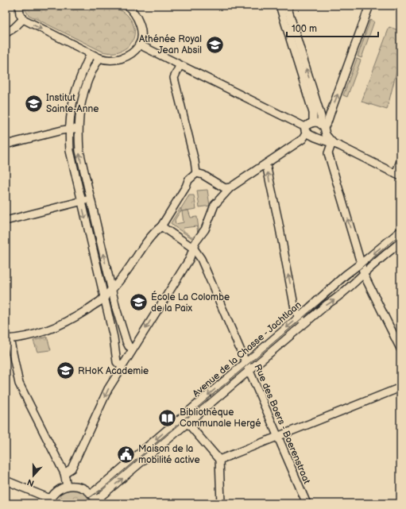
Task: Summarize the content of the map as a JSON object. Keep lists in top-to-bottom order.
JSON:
{
  "streets": {
    "street": ["Avenue de la Chasse - Jachtlaan", "Rue des Boers - Boerenstraat"]
  },
  "crossings": [
    ["Avenue de la Chasse - Jachtlaan", "Rue des Boers - Boerenstraat"]
  ],
  "places": {
    "school or university": [
      "Athénée Royal Jean Absil",
      "Institut Sainte-Anne",
      "École La Colombe de la Paix",
      "RHoK Academie"
    ],
    "library": ["Bibliothèque Communale Hergé"],
    "public building": ["Maison de la mobilité active"]
  },
  "scale_bar": "100 m",
  "north": "bottom"
}
